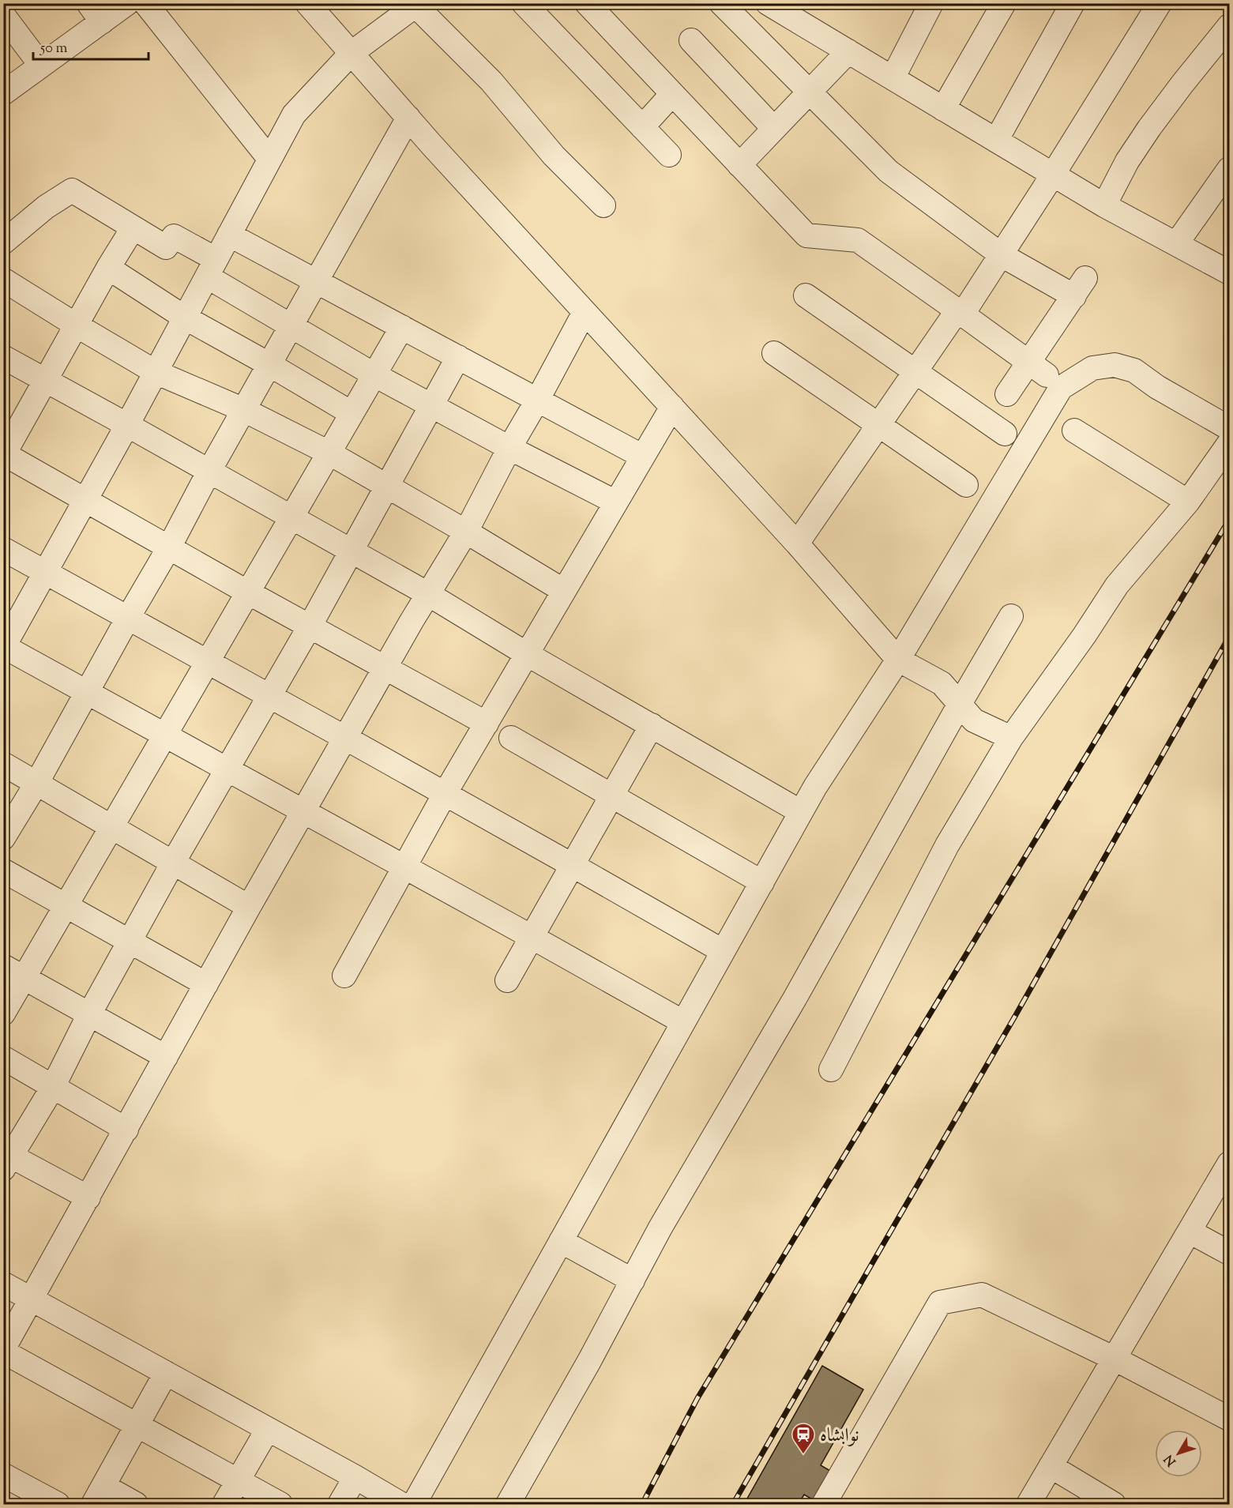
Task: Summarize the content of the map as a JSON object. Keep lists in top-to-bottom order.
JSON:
{
  "places": {
    "station": ["نوابشاہ"]
  },
  "scale_bar": "50 m",
  "north": "bottom left"
}
